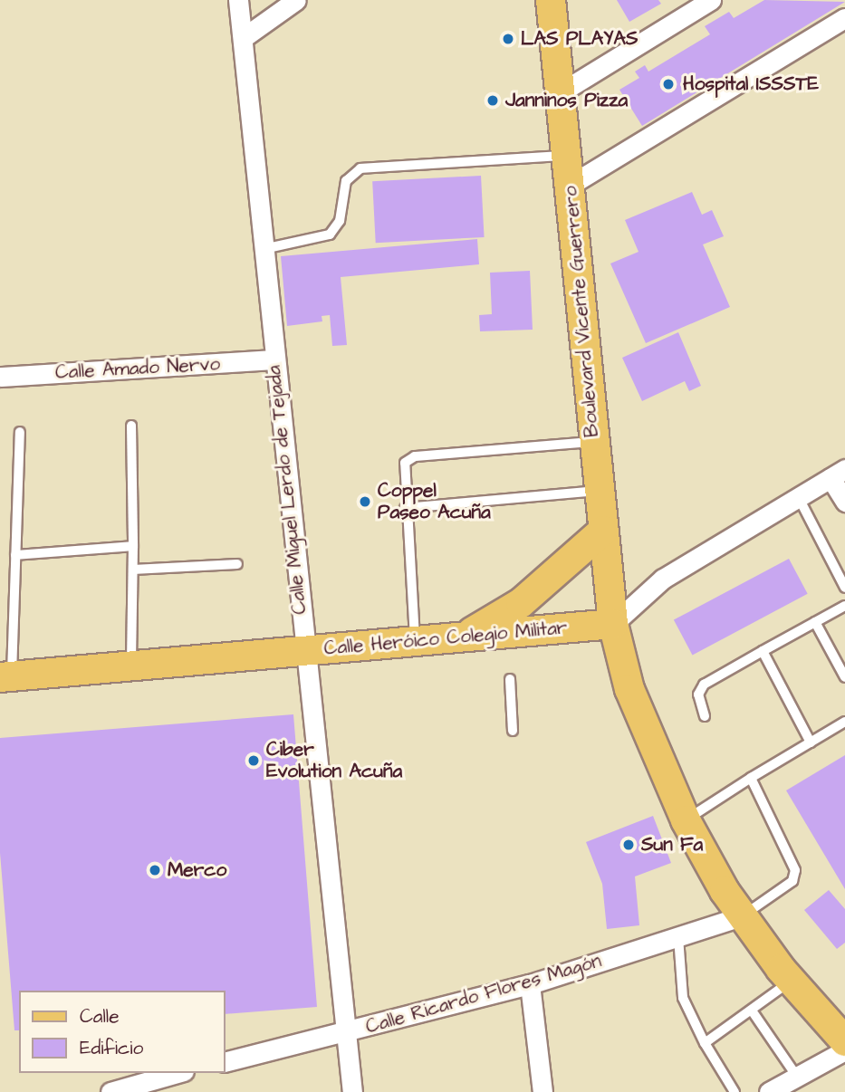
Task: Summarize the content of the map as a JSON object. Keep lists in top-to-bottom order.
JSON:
{
  "streets": {
    "main road": ["Boulevard Vicente Guerrero", "Calle Heróico Colegio Militar"],
    "street": ["Calle Amado Nervo", "Calle Miguel Lerdo de Tejada", "Calle Ricardo Flores Magón"]
  },
  "crossings": [
    ["Boulevard Vicente Guerrero", "Calle Heróico Colegio Militar"],
    ["Boulevard Vicente Guerrero", "Calle Ricardo Flores Magón"],
    ["Calle Amado Nervo", "Calle Miguel Lerdo de Tejada"],
    ["Calle Miguel Lerdo de Tejada", "Calle Heróico Colegio Militar"],
    ["Calle Miguel Lerdo de Tejada", "Calle Ricardo Flores Magón"]
  ],
  "places": [
    "LAS PLAYAS",
    "Hospital ISSSTE",
    "Janninos Pizza",
    "Coppel Paseo Acuña",
    "Ciber Evolution Acuña",
    "Sun Fa",
    "Merco"
  ],
  "legend": ["Calle", "Edificio"]
}
